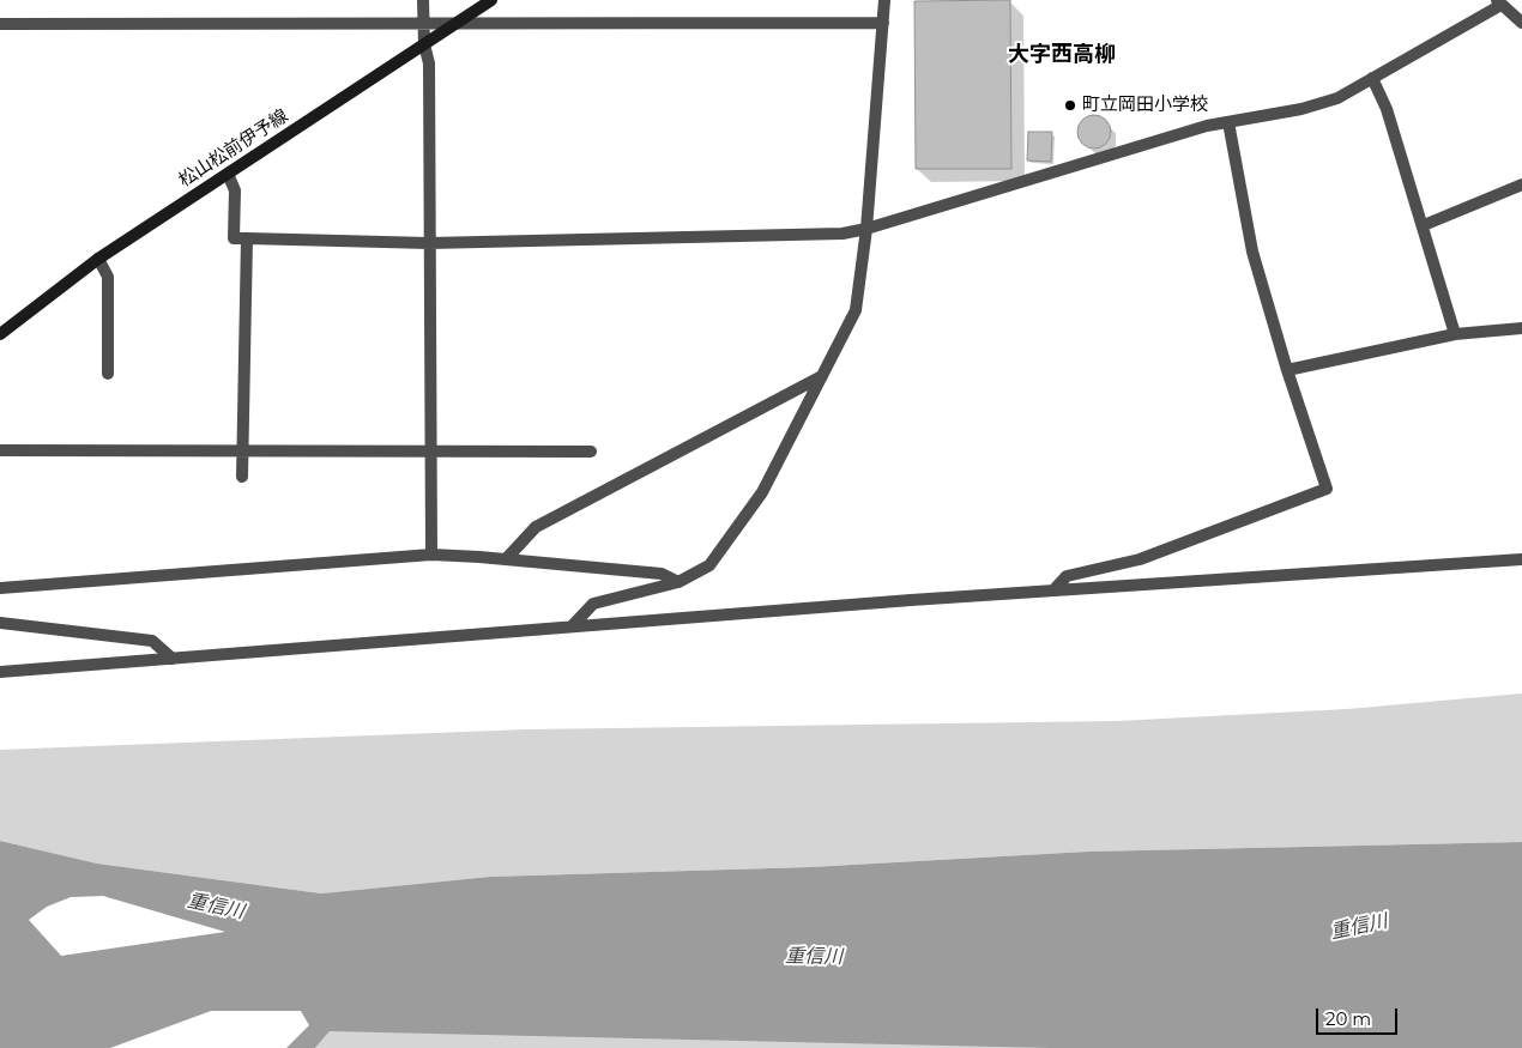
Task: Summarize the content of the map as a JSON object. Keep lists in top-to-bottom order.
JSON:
{
  "streets": {
    "main road": ["松山松前伊予線"]
  },
  "districts": ["大字西高柳"],
  "water": ["重信川"],
  "places": ["町立岡田小学校"],
  "scale_bar": "20 m"
}
